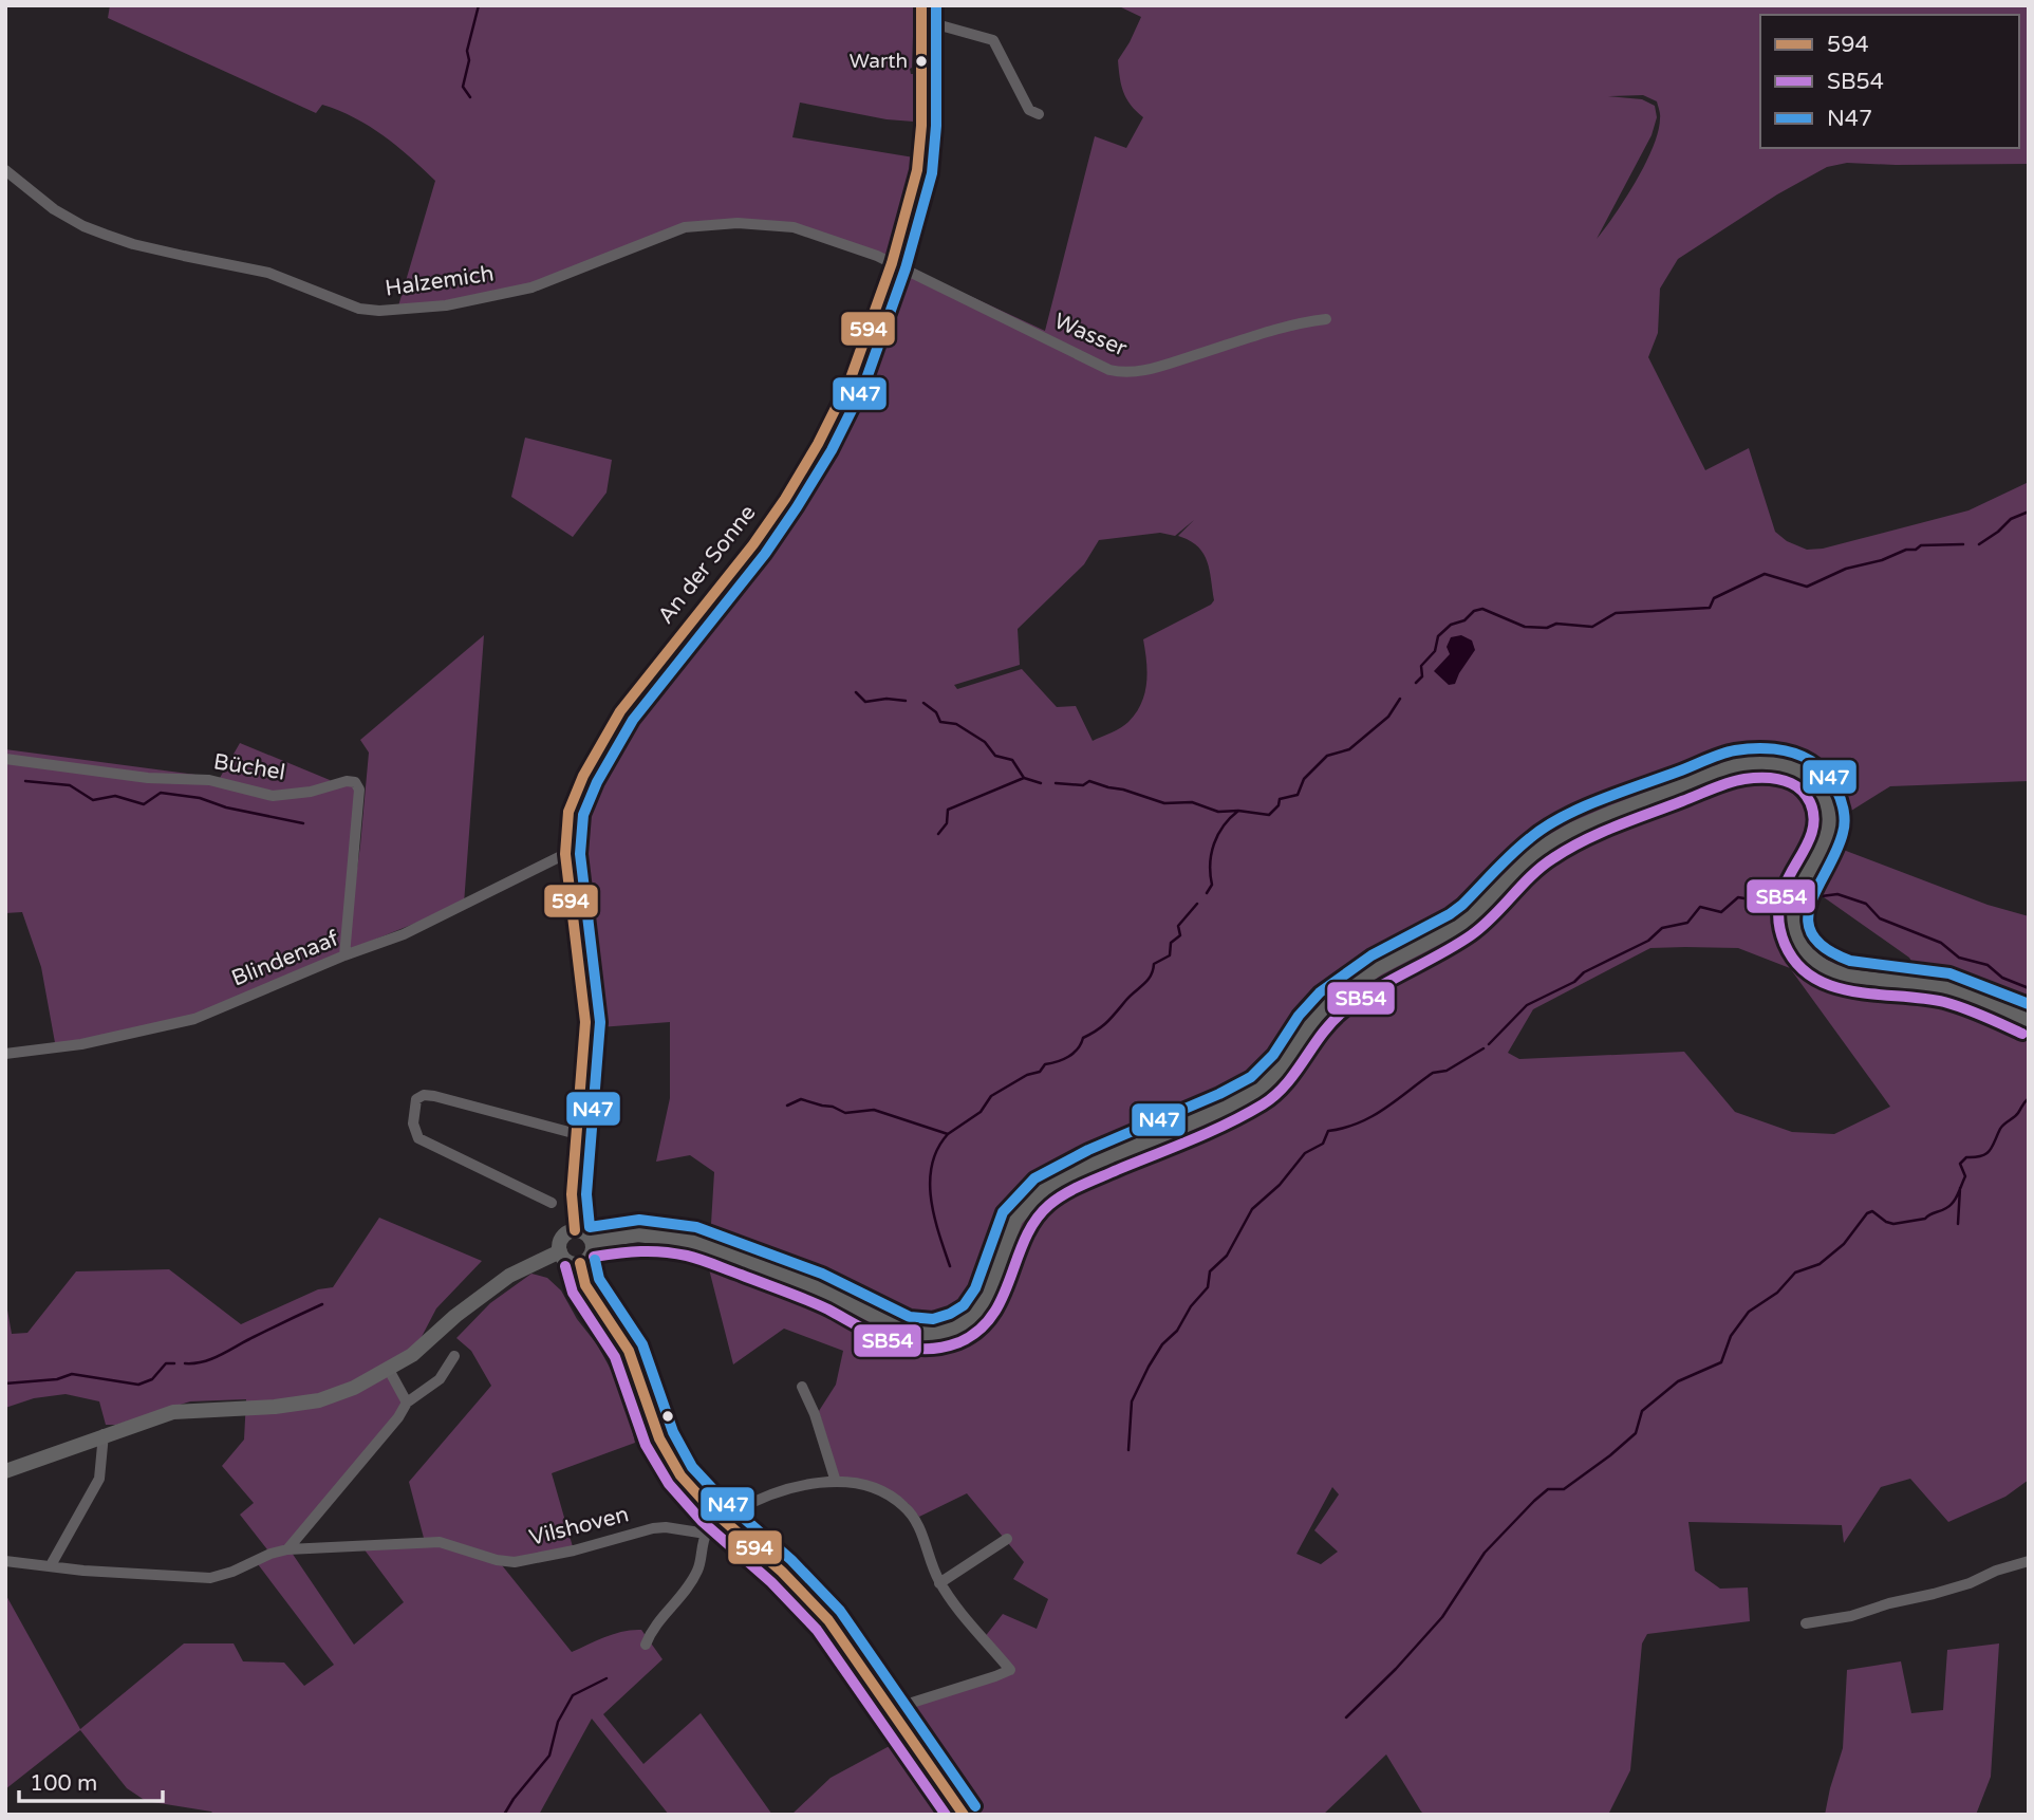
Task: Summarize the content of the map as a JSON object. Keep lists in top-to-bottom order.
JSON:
{
  "streets": {
    "main road": ["An der Sonne"],
    "street": [
      "Halzemich",
      "Wasser",
      "Büchel",
      "Blindenaaf",
      "Vilshoven"
    ]
  },
  "crossings": [
    ["Halzemich", "Wasser"],
    ["Halzemich", "An der Sonne"],
    ["Wasser", "An der Sonne"],
    ["An der Sonne", "Blindenaaf"],
    ["Büchel", "Blindenaaf"]
  ],
  "places": ["Warth"],
  "lines": ["transit line 594", "transit line N47", "transit line SB54"],
  "legend": ["594", "SB54", "N47"],
  "scale_bar": "100 m"
}
